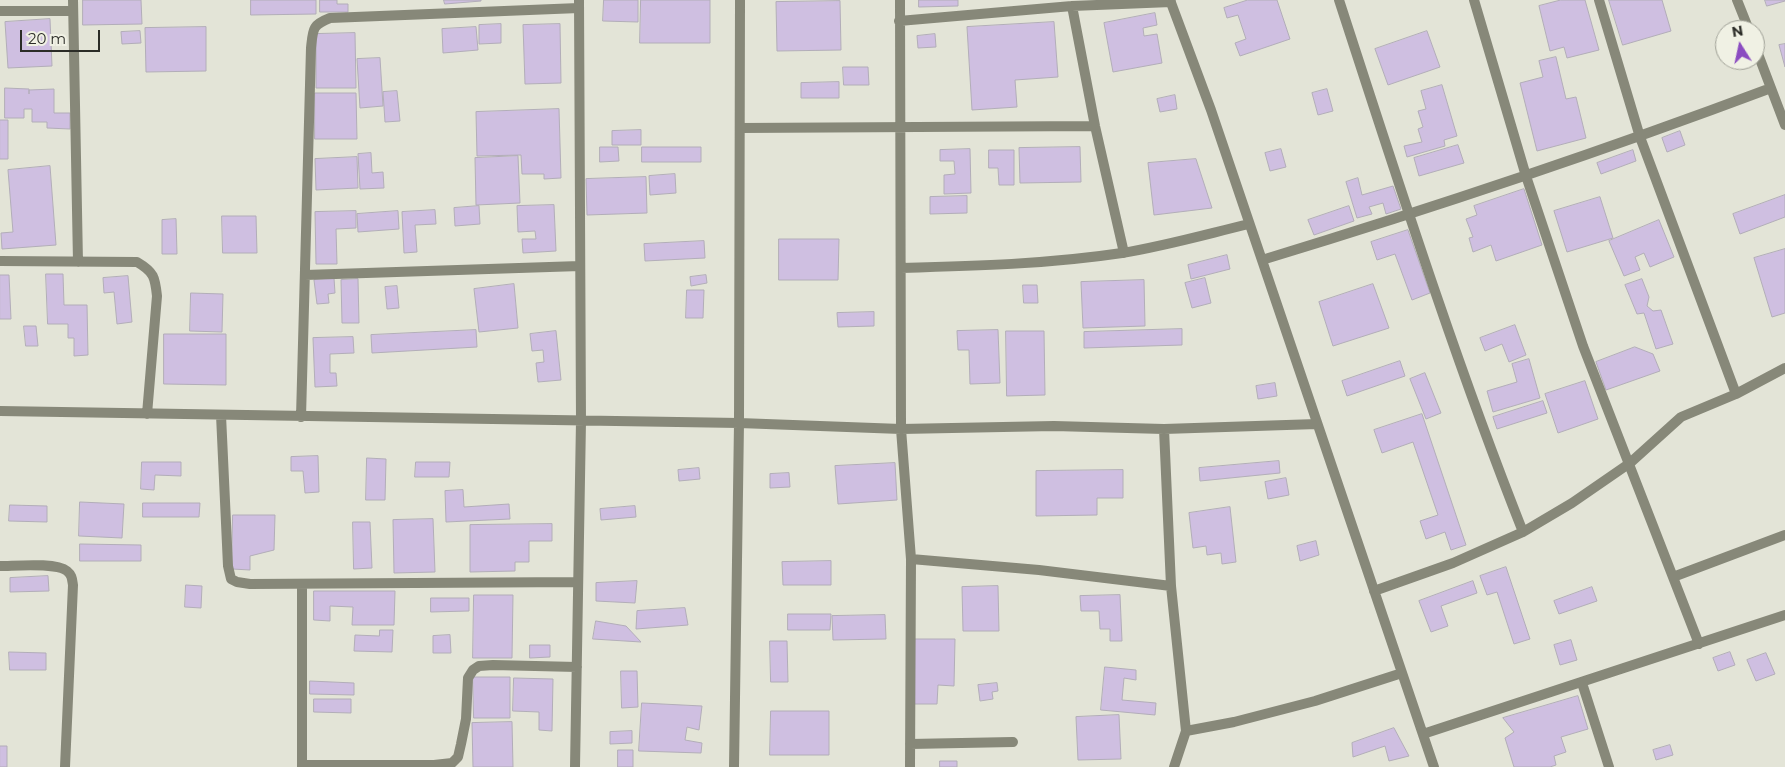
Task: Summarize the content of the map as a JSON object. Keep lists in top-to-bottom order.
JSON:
{
  "scale_bar": "20 m",
  "north": "top"
}
